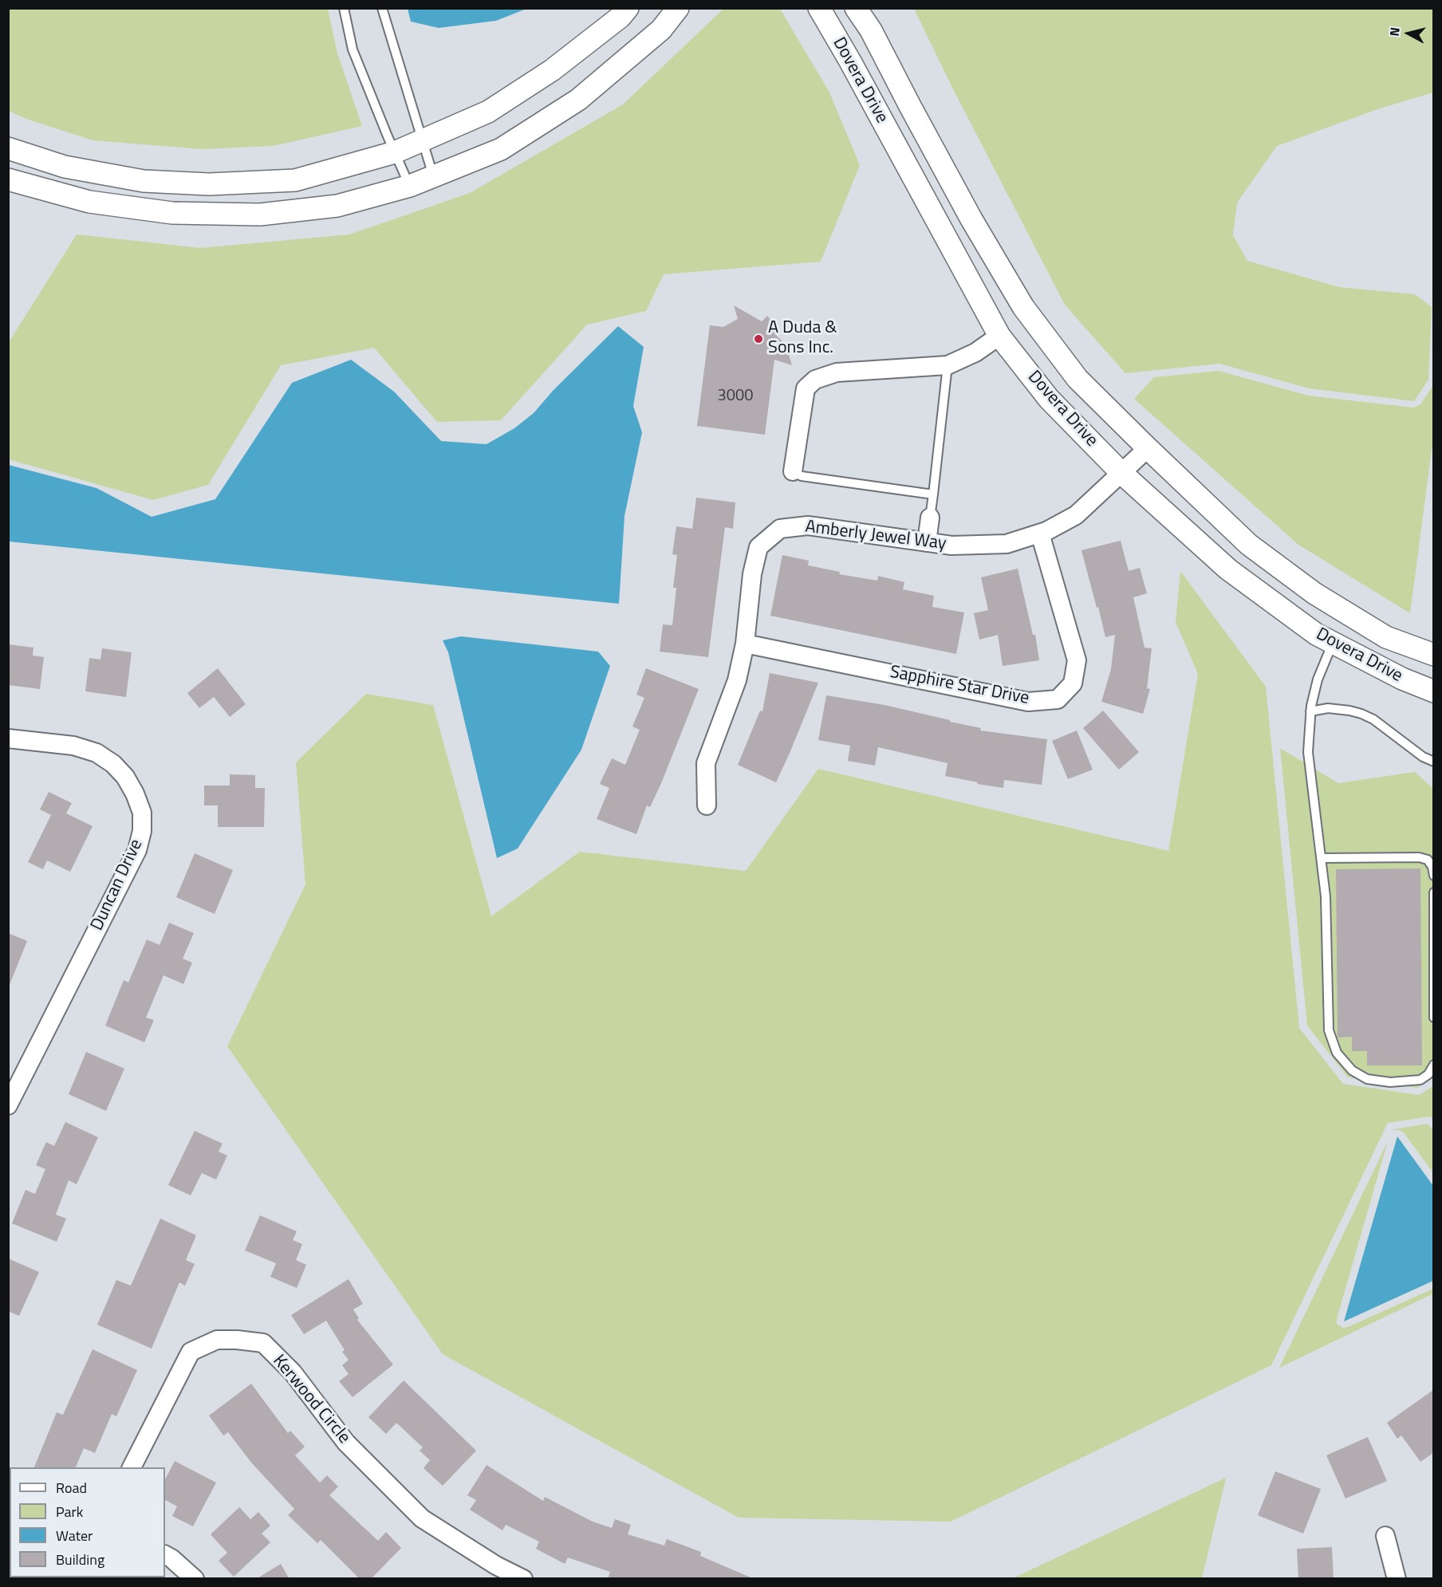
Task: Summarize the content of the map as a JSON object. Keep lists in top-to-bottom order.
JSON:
{
  "streets": {
    "street": [
      "Dovera Drive",
      "Amberly Jewel Way",
      "Sapphire Star Drive",
      "Duncan Drive",
      "Kerwood Circle"
    ]
  },
  "crossings": [
    ["Dovera Drive", "Amberly Jewel Way"],
    ["Amberly Jewel Way", "Sapphire Star Drive"]
  ],
  "places": ["A Duda & Sons Inc."],
  "house_numbers": ["3000"],
  "legend": [
    "Road",
    "Park",
    "Water",
    "Building"
  ],
  "north": "left"
}
